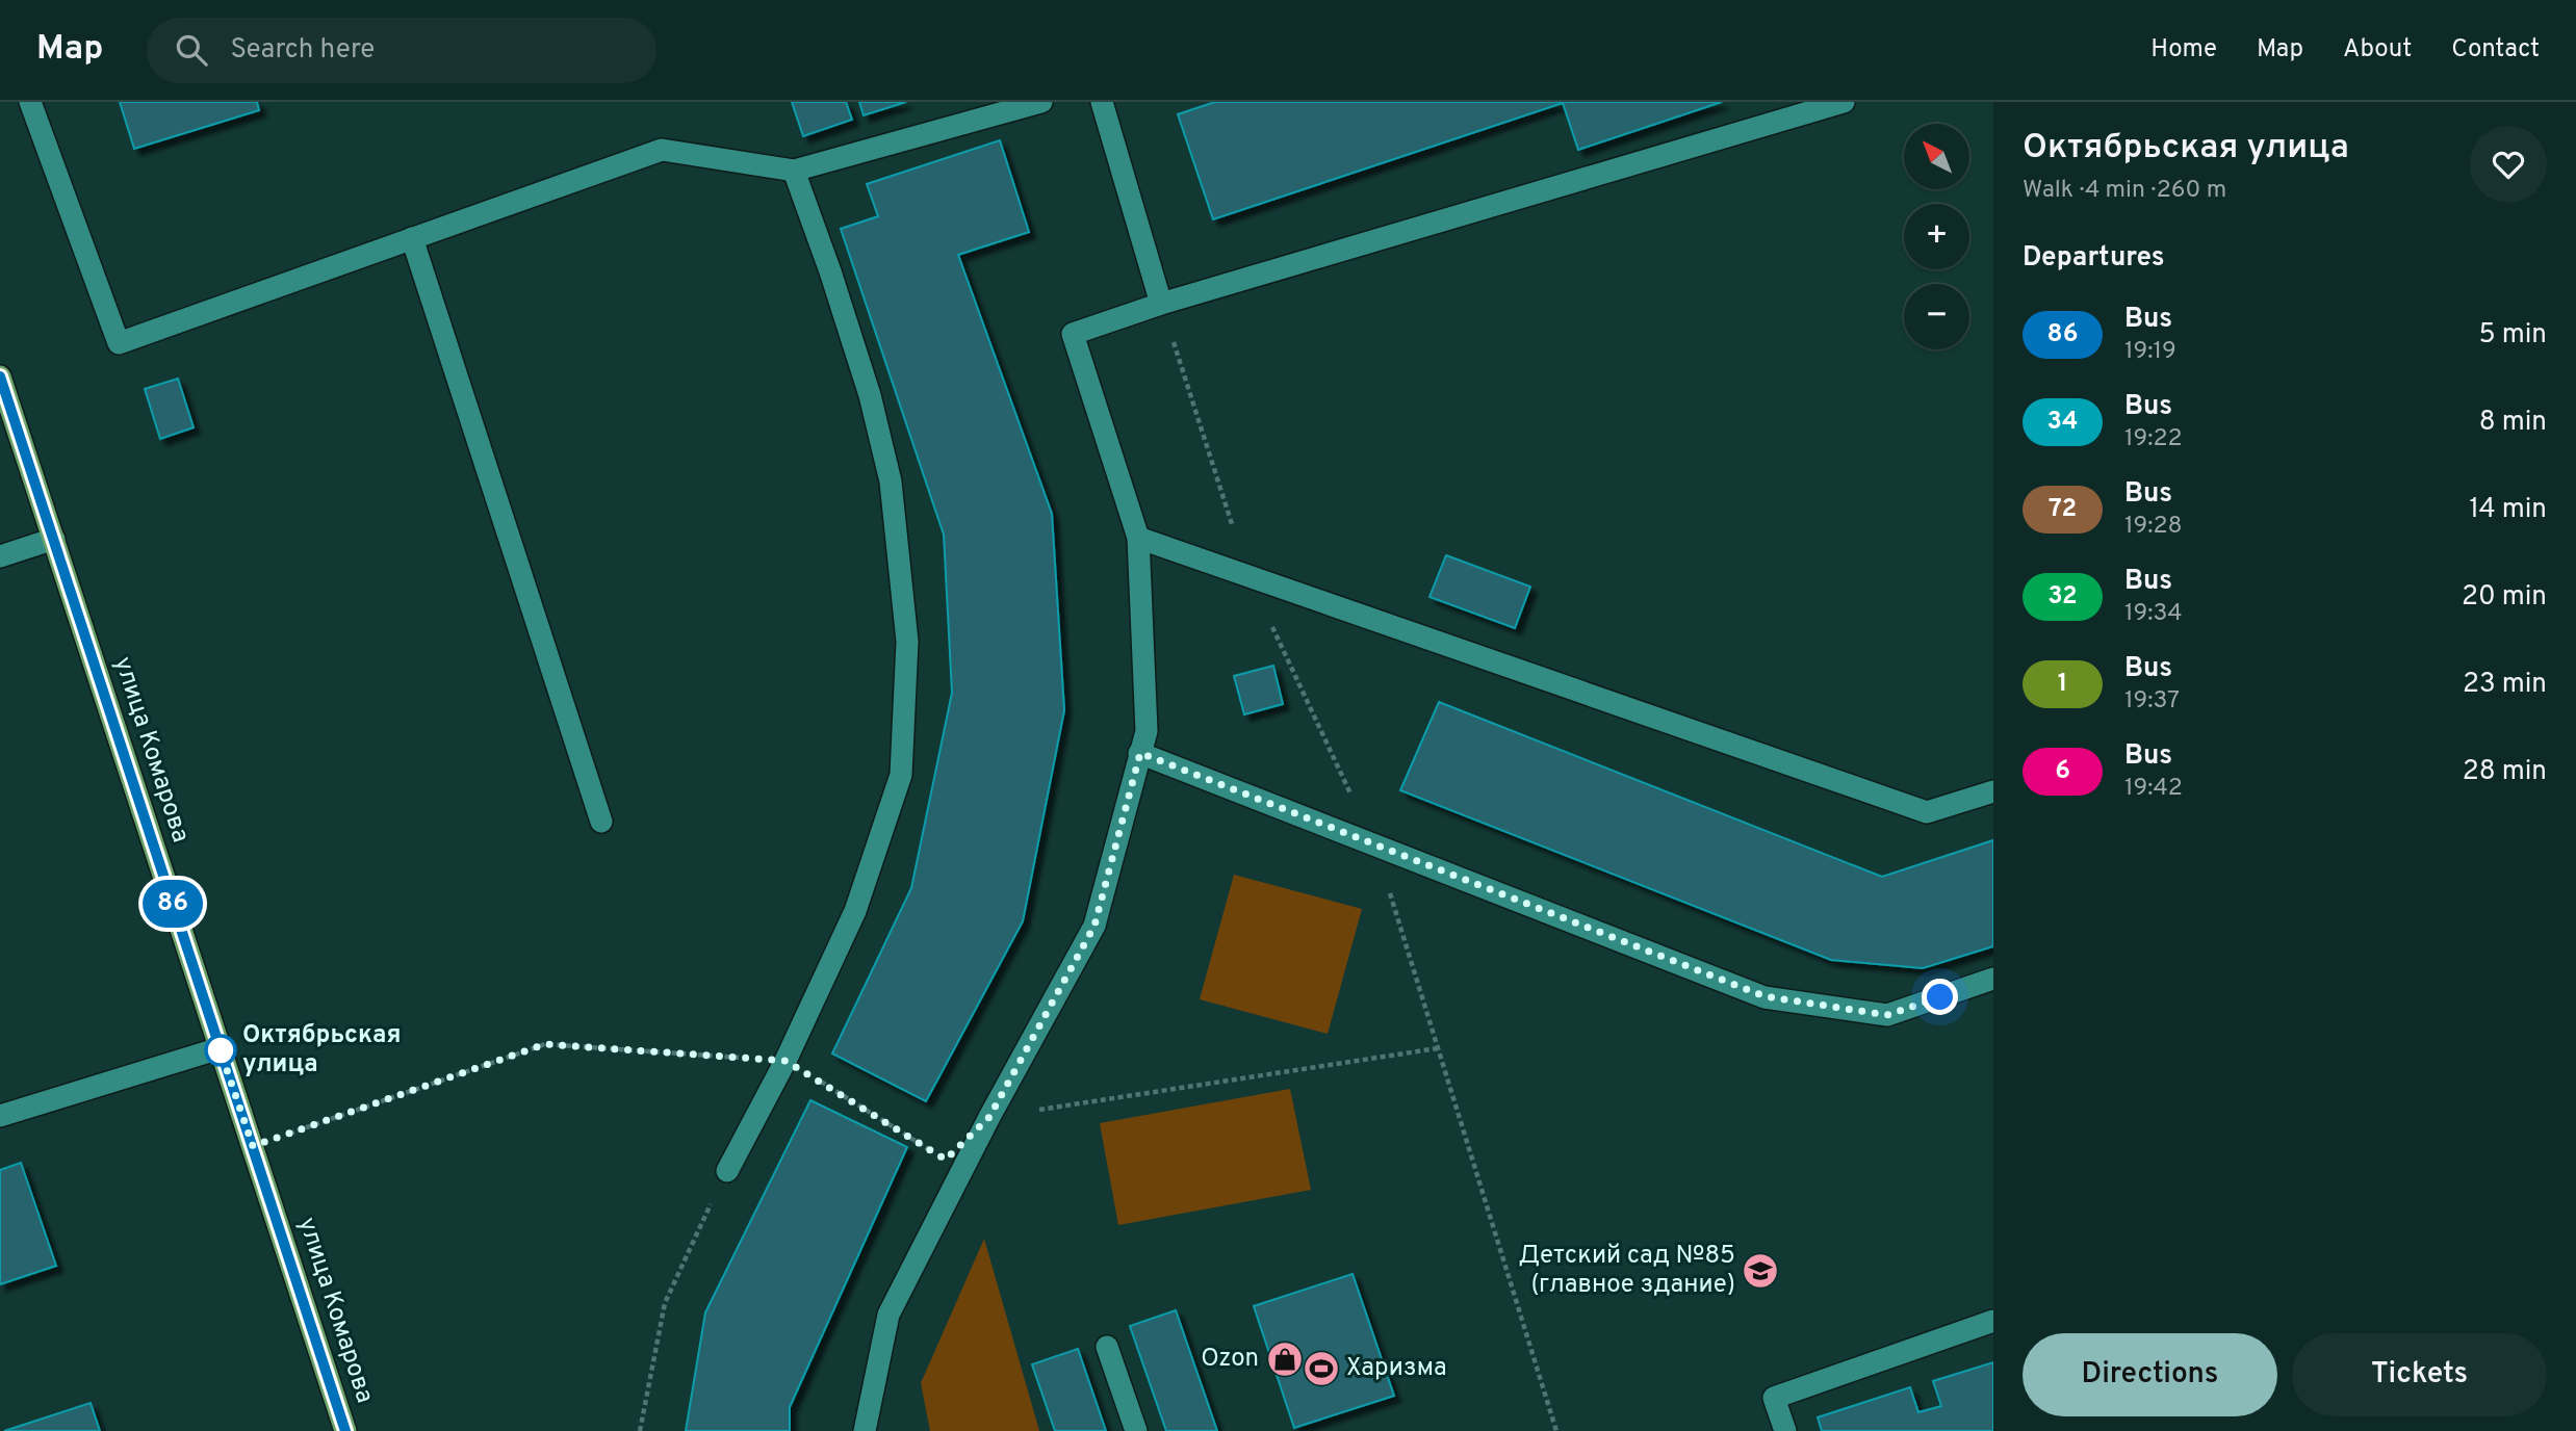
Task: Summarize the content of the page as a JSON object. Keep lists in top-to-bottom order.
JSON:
{
  "streets": {
    "main road": ["улица Комарова"]
  },
  "places": {
    "other": ["Октябрьская улица"],
    "school or university": ["Детский сад №85 (главное здание)"],
    "shop": ["Ozon"],
    "sports": ["Харизма"]
  },
  "lines": ["bus line 86"],
  "north": "top left",
  "page": {
    "header": "Map",
    "search": "Search here",
    "nav": [
      "Home",
      "Map",
      "About",
      "Contact"
    ],
    "on_map": "86",
    "heading": [
      ["Октябрьская улица", "Walk · 4 min · 260 m"],
      "Departures"
    ],
    "map_buttons": ["+", "−"],
    "list": [
      {
        "mark": "86",
        "name": "Bus",
        "note": "19:19",
        "value": "5 min"
      },
      {
        "mark": "34",
        "name": "Bus",
        "note": "19:22",
        "value": "8 min"
      },
      {
        "mark": "72",
        "name": "Bus",
        "note": "19:28",
        "value": "14 min"
      },
      {
        "mark": "32",
        "name": "Bus",
        "note": "19:34",
        "value": "20 min"
      },
      {
        "mark": "1",
        "name": "Bus",
        "note": "19:37",
        "value": "23 min"
      },
      {
        "mark": "6",
        "name": "Bus",
        "note": "19:42",
        "value": "28 min"
      }
    ],
    "buttons": ["Directions", "Tickets"]
  }
}
